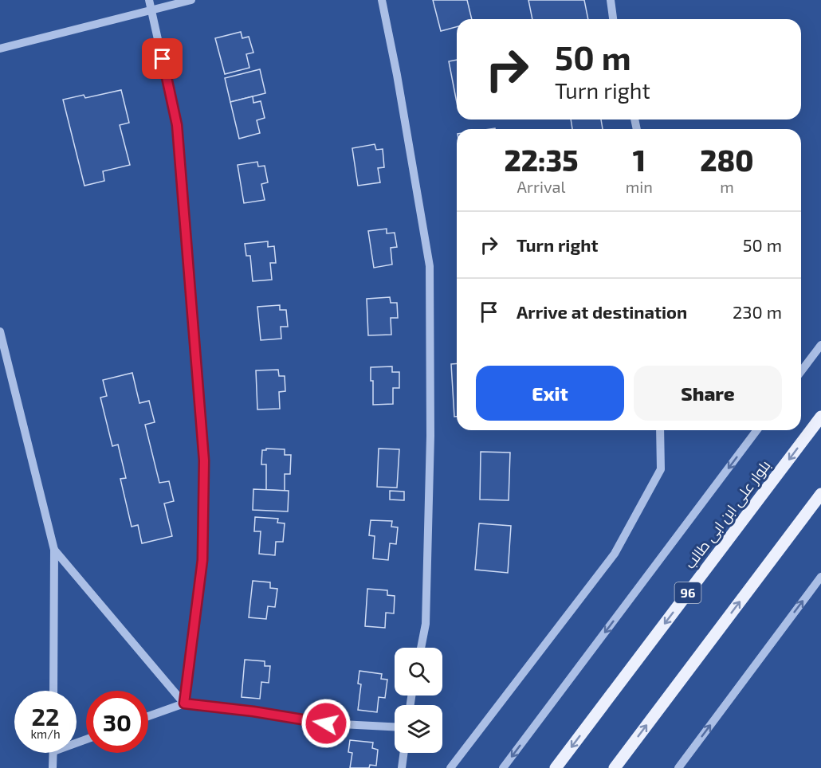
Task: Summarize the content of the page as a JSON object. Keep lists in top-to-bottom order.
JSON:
{
  "streets": {
    "main road": ["بلوار علی ابن ابی طالب", "96"]
  },
  "page": {
    "turn": ["50 m", "Turn right"],
    "eta": [
      "22:35",
      "Arrival",
      "1",
      "min",
      "280",
      "m"
    ],
    "list": [
      {
        "name": "Turn right",
        "value": "50 m"
      },
      {
        "name": "Arrive at destination",
        "value": "230 m"
      }
    ],
    "buttons": ["Exit", "Share"],
    "speed": "22 km/h",
    "limit": "30"
  }
}
